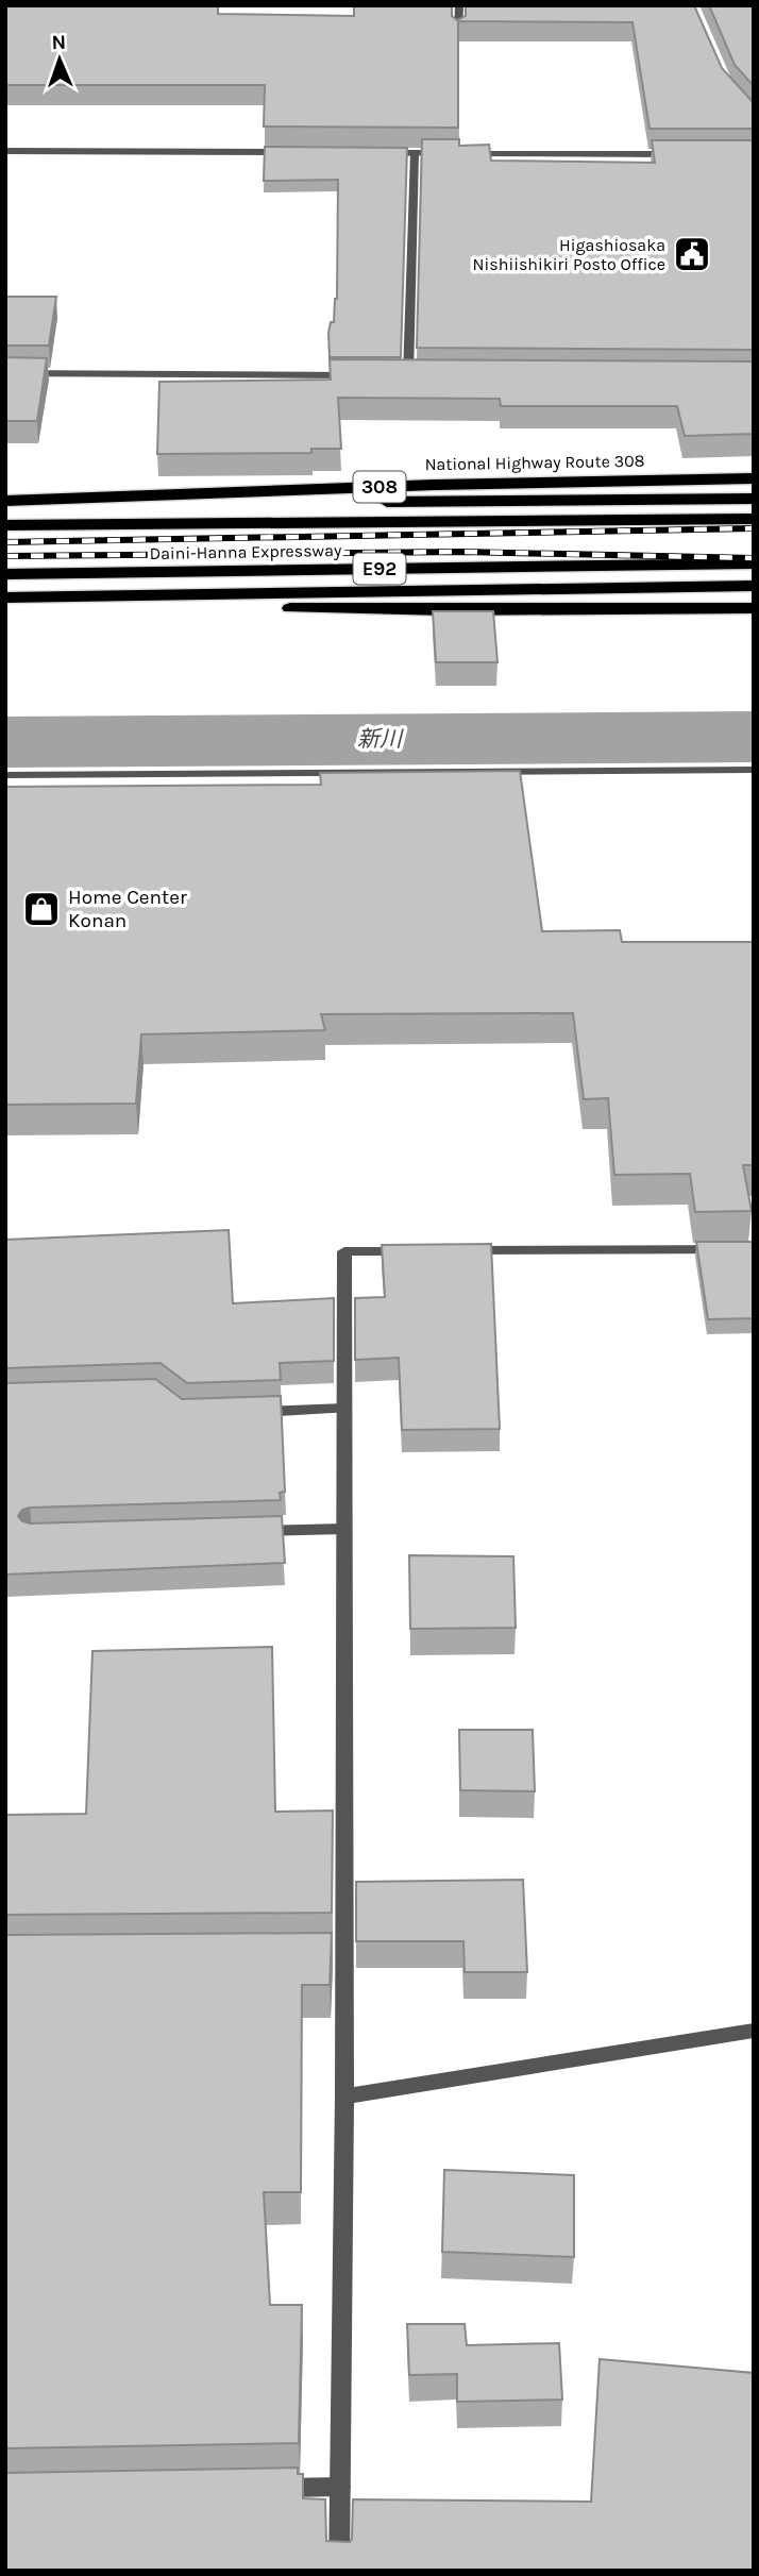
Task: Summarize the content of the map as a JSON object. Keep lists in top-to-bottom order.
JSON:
{
  "streets": {
    "highway": [
      "National Highway Route 308",
      "308",
      "Daini-Hanna Expressway",
      "E92"
    ]
  },
  "water": ["新川"],
  "places": {
    "public building": ["Higashiosaka Nishiishikiri Posto Office"],
    "shop": ["Home Center Konan"]
  },
  "north": "top"
}
